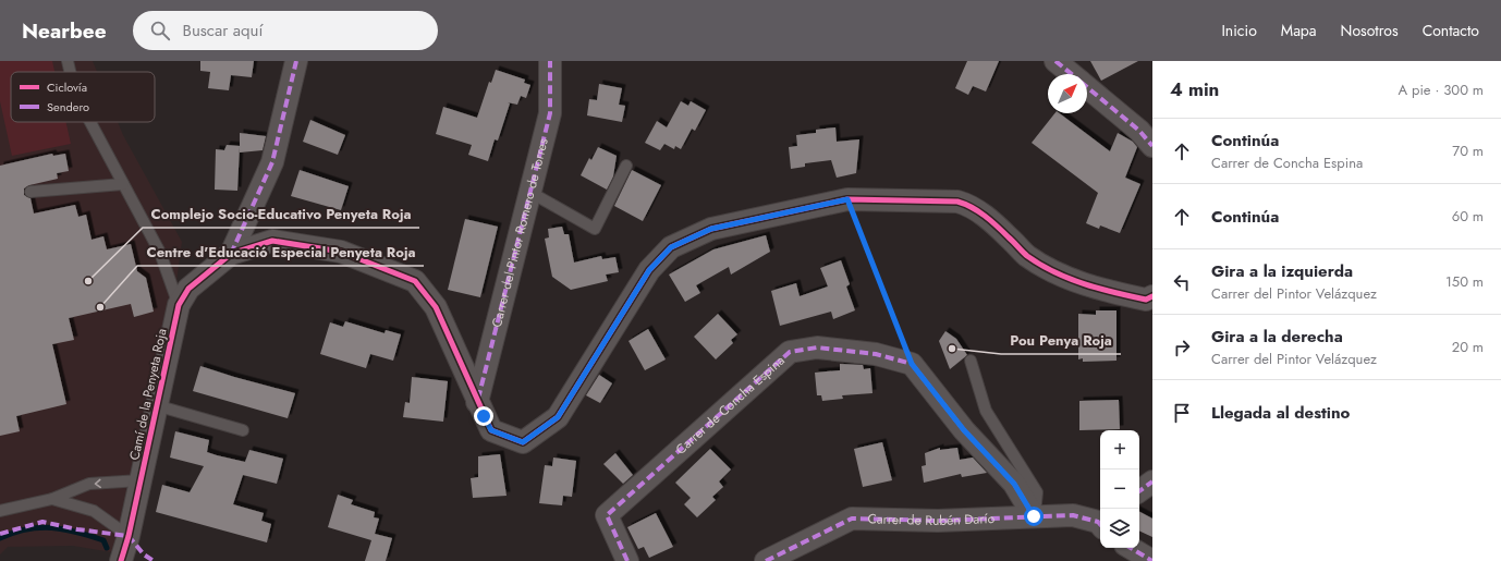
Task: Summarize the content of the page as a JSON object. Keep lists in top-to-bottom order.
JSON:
{
  "streets": {
    "street": [
      "Carrer del Pintor Romero de Torres",
      "Camí de la Penyeta Roja",
      "Carrer de Concha Espina",
      "Carrer de Rubén Darío"
    ]
  },
  "places": ["Complejo Socio-Educativo Penyeta Roja", "Centre d'Educació Especial Penyeta Roja", "Pou Penya Roja"],
  "legend": ["Ciclovía", "Sendero"],
  "north": "top right",
  "page": {
    "header": "Nearbee",
    "search": "Buscar aquí",
    "nav": [
      "Inicio",
      "Mapa",
      "Nosotros",
      "Contacto"
    ],
    "heading": ["4 min", "A pie · 300 m"],
    "list": [
      ["Continúa", "Carrer de Concha Espina", "70 m"],
      ["Continúa", "60 m"],
      ["Gira a la izquierda", "Carrer del Pintor Velázquez", "150 m"],
      ["Gira a la derecha", "Carrer del Pintor Velázquez", "20 m"],
      "Llegada al destino"
    ],
    "map_buttons": ["+", "−"]
  }
}
